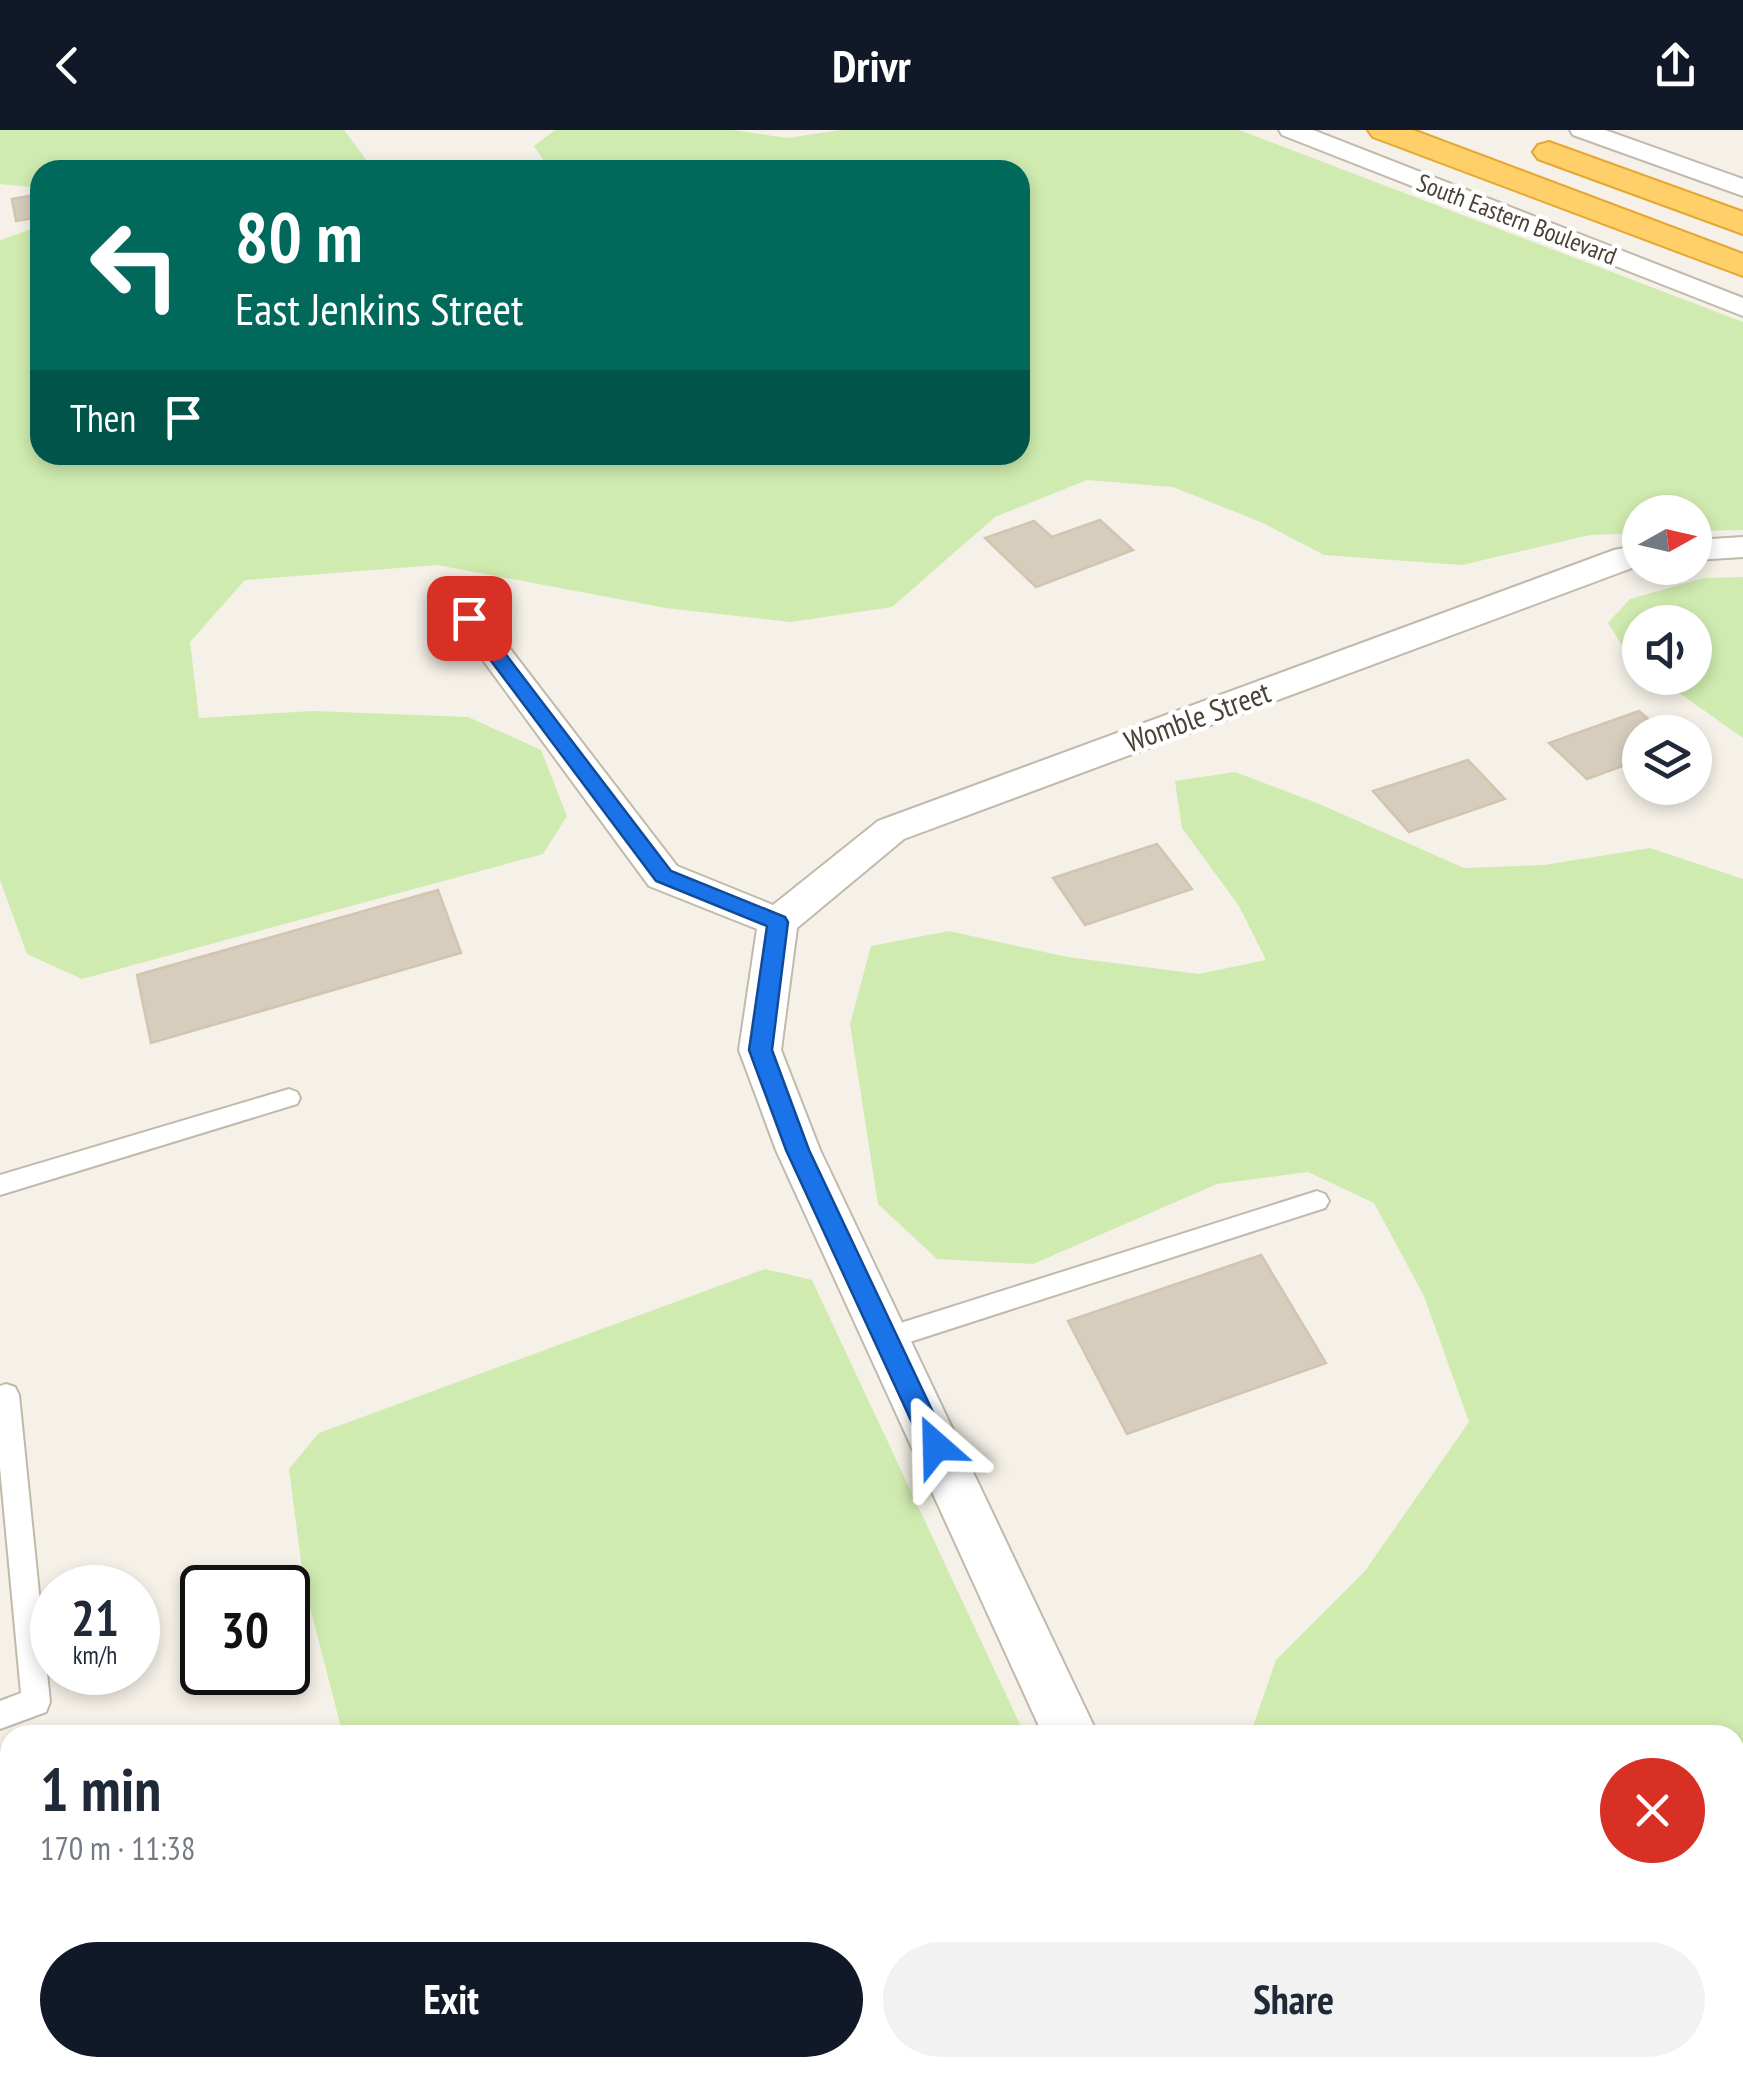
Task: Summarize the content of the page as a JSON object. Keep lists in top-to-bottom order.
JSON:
{
  "streets": {
    "highway": ["South Eastern Boulevard"],
    "street": ["Womble Street"]
  },
  "north": "right",
  "page": {
    "header": "Drivr",
    "turn": ["80 m", "East Jenkins Street"],
    "then": "Then",
    "speed": "21 km/h",
    "limit": "30",
    "heading": ["1 min", "170 m · 11:38"],
    "buttons": ["Exit", "Share"]
  }
}
